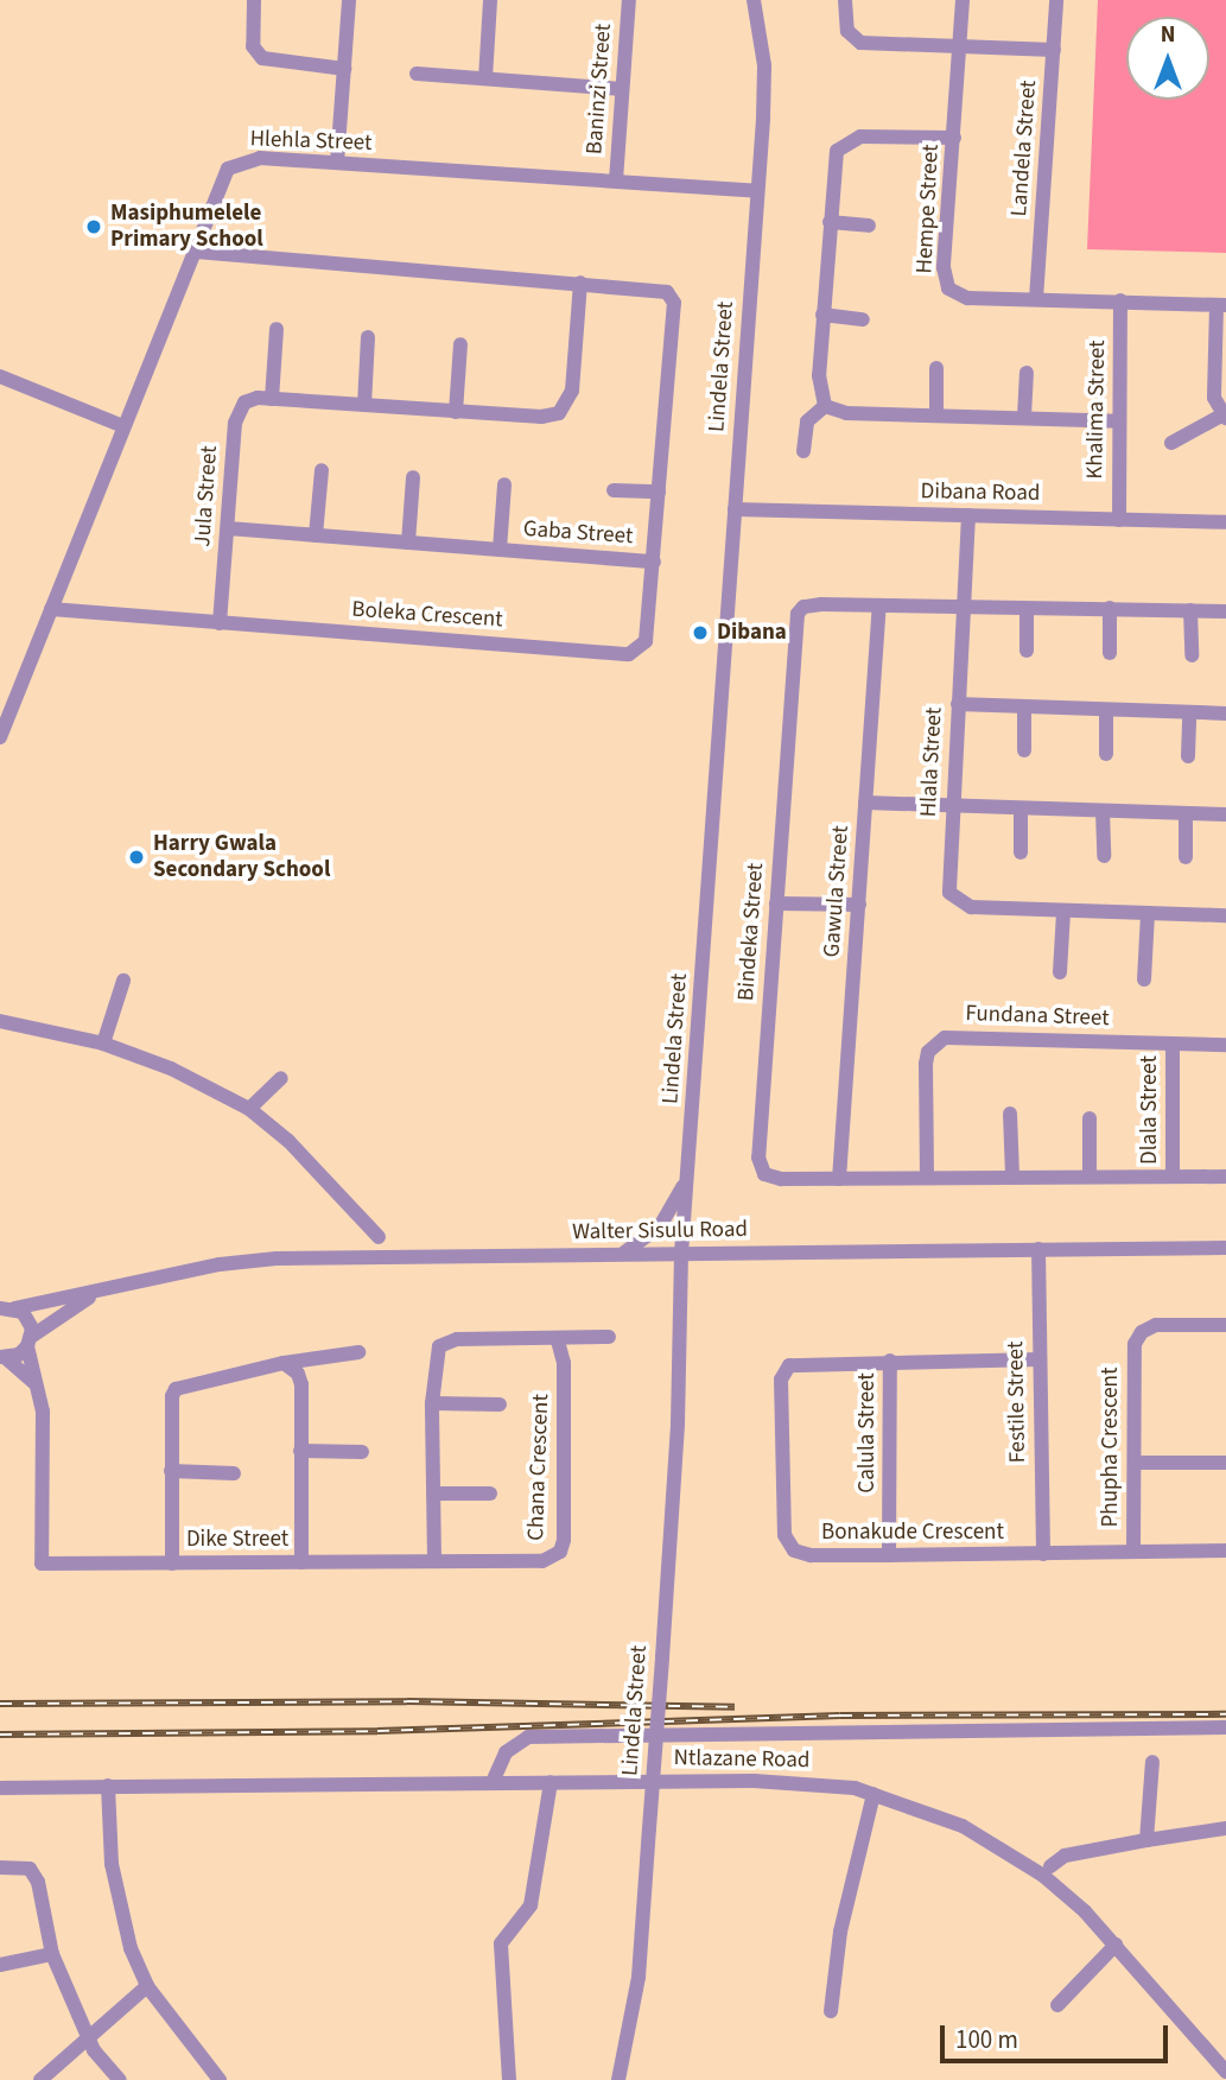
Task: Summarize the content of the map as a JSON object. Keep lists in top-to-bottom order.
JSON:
{
  "streets": {
    "street": [
      "Baninzi Street",
      "Hlehla Street",
      "Landela Street",
      "Hempe Street",
      "Lindela Street",
      "Khalima Street",
      "Dibana Road",
      "Jula Street",
      "Gaba Street",
      "Boleka Crescent",
      "Hlala Street",
      "Gawula Street",
      "Bindeka Street",
      "Fundana Street",
      "Dlala Street",
      "Walter Sisulu Road",
      "Festile Street",
      "Calula Street",
      "Phupha Crescent",
      "Chana Crescent",
      "Bonakude Crescent",
      "Dike Street",
      "Ntlazane Road"
    ]
  },
  "crossings": [
    ["Baninzi Street", "Hlehla Street"],
    ["Hlehla Street", "Lindela Street"],
    ["Hlehla Street", "Boleka Crescent"],
    ["Landela Street", "Hempe Street"],
    ["Hempe Street", "Khalima Street"],
    ["Lindela Street", "Dibana Road"],
    ["Lindela Street", "Walter Sisulu Road"],
    ["Khalima Street", "Dibana Road"],
    ["Dibana Road", "Hlala Street"],
    ["Jula Street", "Gaba Street"],
    ["Jula Street", "Boleka Crescent"],
    ["Gaba Street", "Boleka Crescent"],
    ["Hlala Street", "Bindeka Street"],
    ["Gawula Street", "Bindeka Street"],
    ["Bindeka Street", "Fundana Street"],
    ["Bindeka Street", "Dlala Street"],
    ["Fundana Street", "Dlala Street"],
    ["Walter Sisulu Road", "Festile Street"],
    ["Festile Street", "Bonakude Crescent"],
    ["Calula Street", "Bonakude Crescent"],
    ["Phupha Crescent", "Bonakude Crescent"],
    ["Chana Crescent", "Dike Street"]
  ],
  "places": ["Masiphumelele Primary School", "Dibana", "Harry Gwala Secondary School"],
  "scale_bar": "100 m",
  "north": "top"
}
